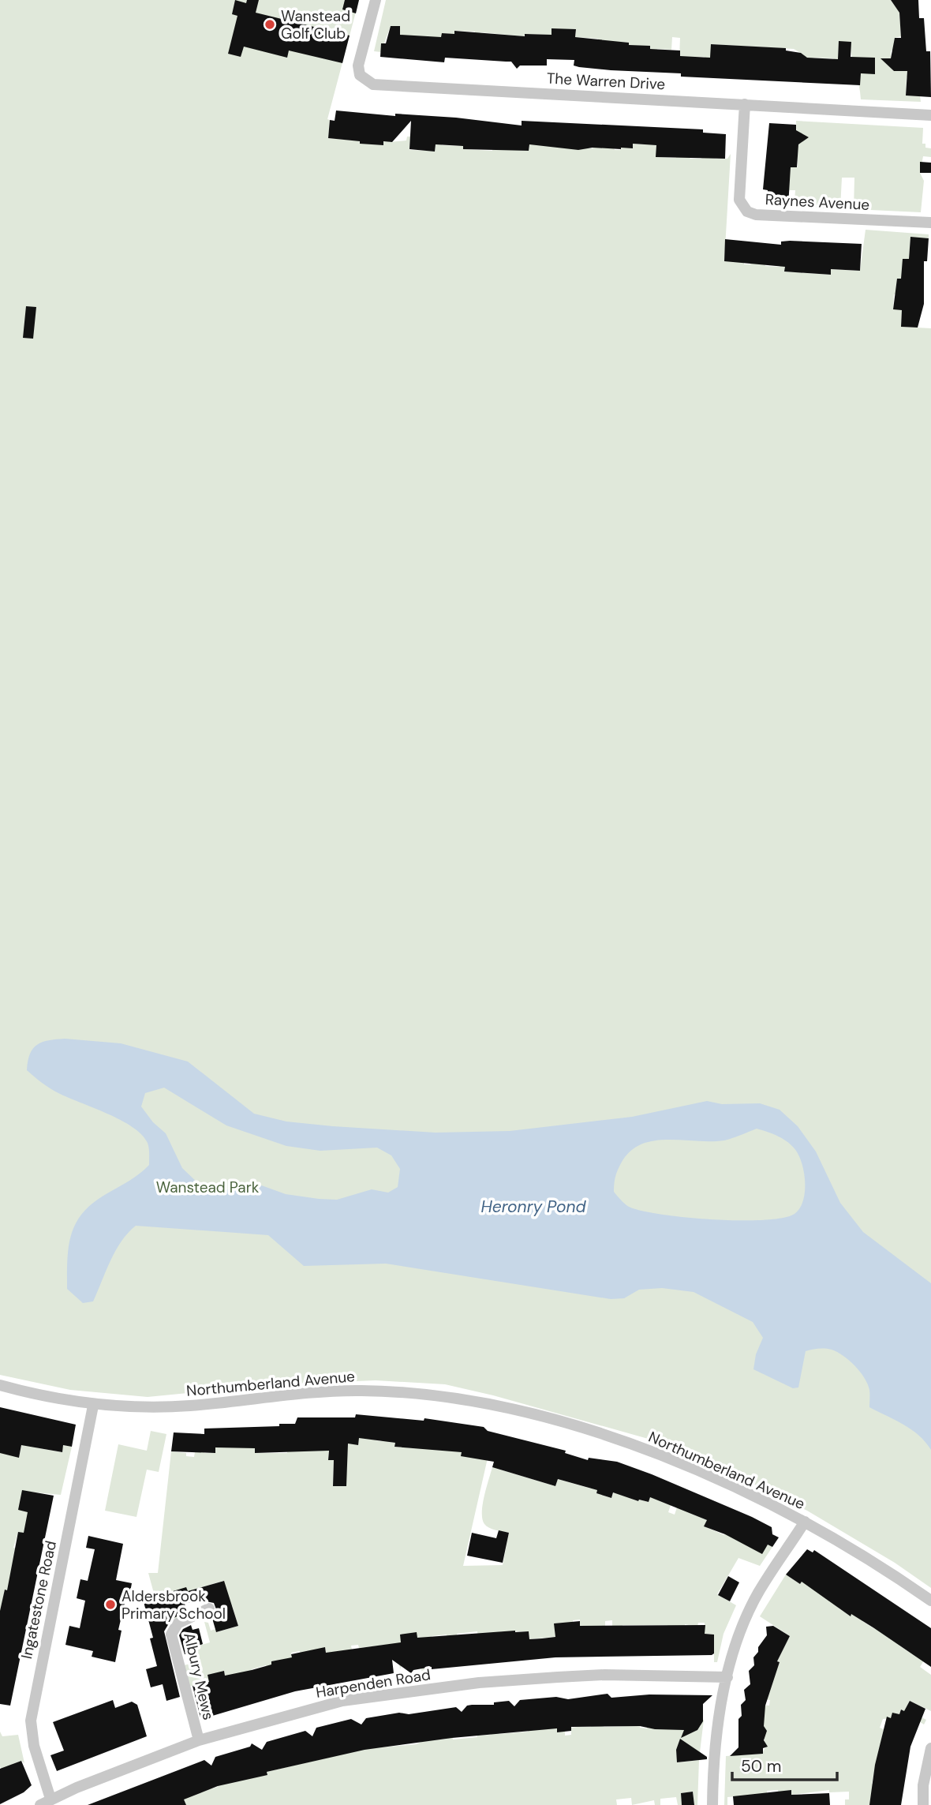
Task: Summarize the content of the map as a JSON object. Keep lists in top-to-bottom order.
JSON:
{
  "streets": {
    "street": [
      "The Warren Drive",
      "Raynes Avenue",
      "Northumberland Avenue",
      "Ingatestone Road",
      "Albury Mews",
      "Harpenden Road"
    ]
  },
  "crossings": [
    ["The Warren Drive", "Raynes Avenue"],
    ["Northumberland Avenue", "Ingatestone Road"],
    ["Ingatestone Road", "Harpenden Road"],
    ["Albury Mews", "Harpenden Road"]
  ],
  "water": ["Heronry Pond"],
  "parks": ["Wanstead Park"],
  "places": ["Wanstead Golf Club", "Aldersbrook Primary School"],
  "scale_bar": "50 m"
}
